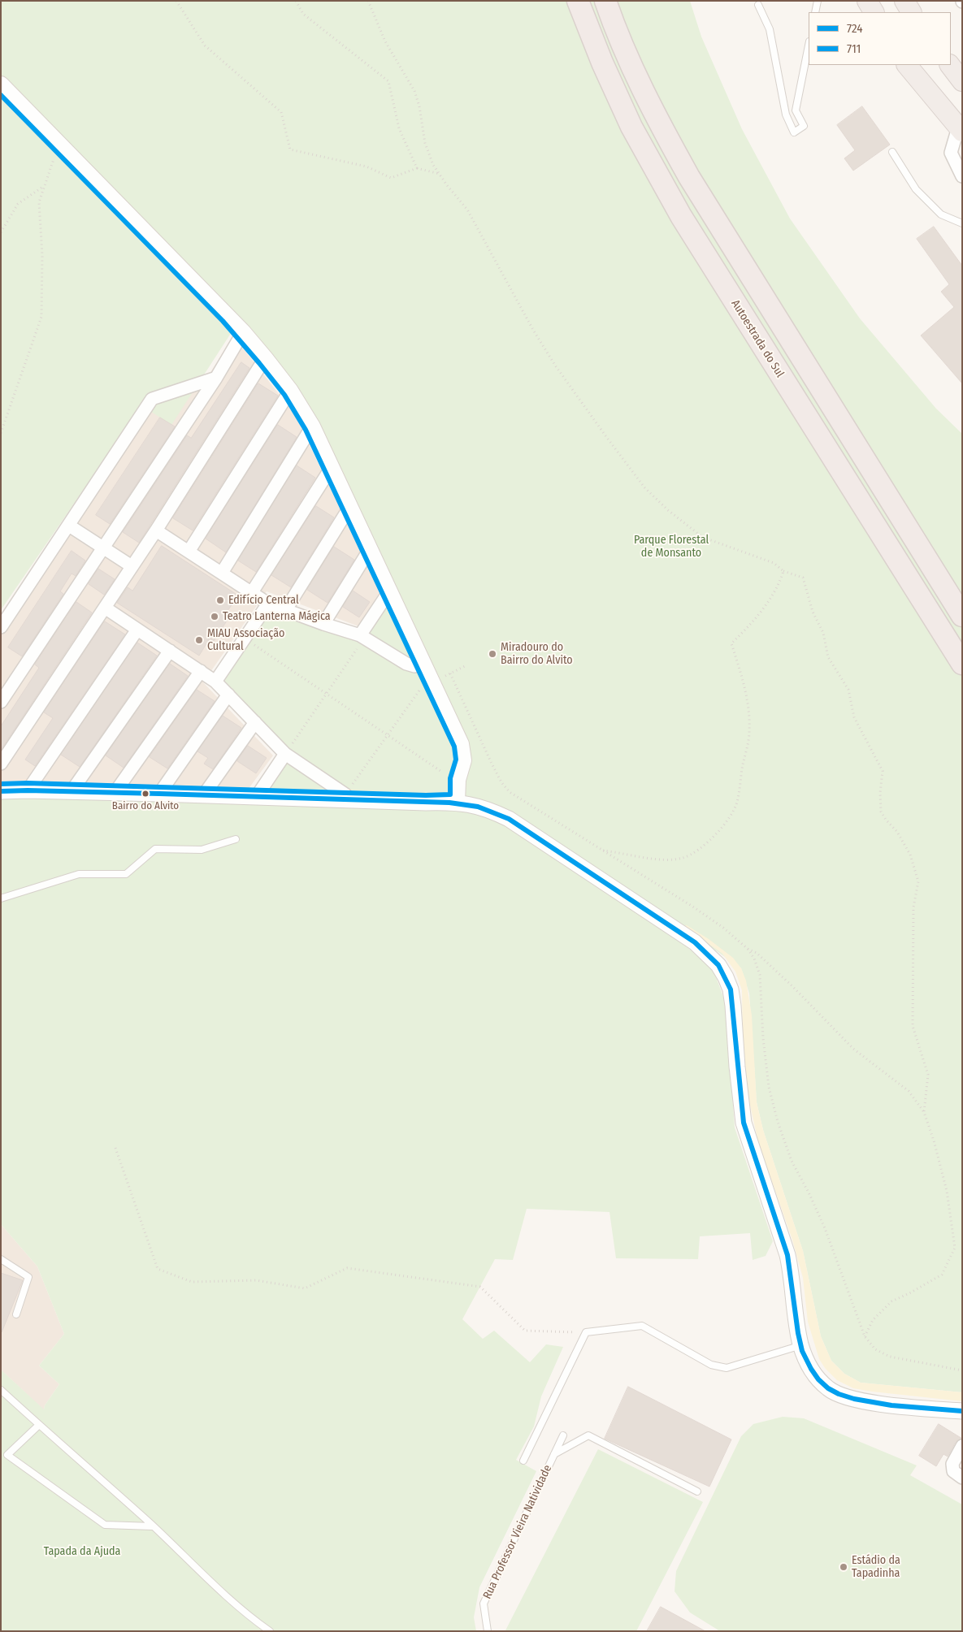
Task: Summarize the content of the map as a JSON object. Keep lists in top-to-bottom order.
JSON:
{
  "streets": {
    "highway": ["Autoestrada do Sul"],
    "lane": ["Rua Professor Vieira Natividade"]
  },
  "parks": ["Parque Florestal de Monsanto", "Tapada da Ajuda"],
  "places": [
    "Edifício Central",
    "Teatro Lanterna Mágica",
    "MIAU Associação Cultural",
    "Miradouro do Bairro do Alvito",
    "Bairro do Alvito",
    "Estádio da Tapadinha"
  ],
  "lines": ["transit line 711", "transit line 724"],
  "legend": ["724", "711"]
}
